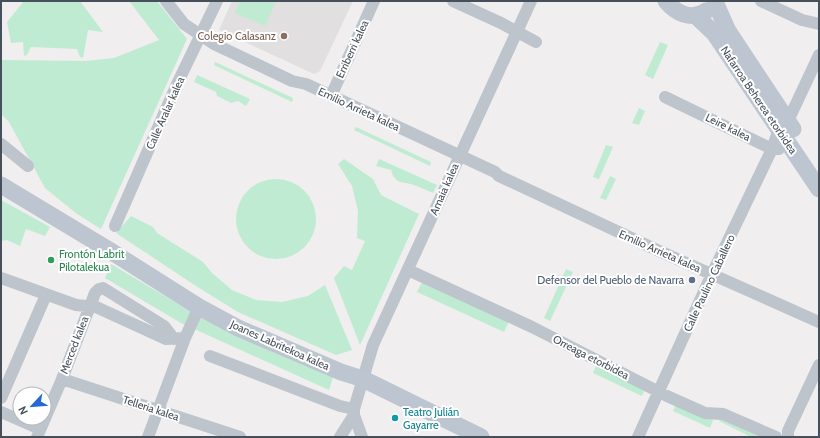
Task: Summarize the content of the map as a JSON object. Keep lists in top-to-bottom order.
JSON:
{
  "streets": {
    "main road": ["Nafarroa Beherea etorbidea", "Joanes Labritekoa kalea"],
    "street": [
      "Erriberri kalea",
      "Emilio Arrieta kalea",
      "Calle Aralar kalea",
      "Leire kalea",
      "Amaia kalea",
      "Calle Paulino Caballero",
      "Merced kalea",
      "Orreaga etorbidea",
      "Telleria kalea"
    ]
  },
  "crossings": [
    ["Erriberri kalea", "Emilio Arrieta kalea"],
    ["Nafarroa Beherea etorbidea", "Leire kalea"],
    ["Nafarroa Beherea etorbidea", "Calle Paulino Caballero"],
    ["Emilio Arrieta kalea", "Calle Aralar kalea"],
    ["Emilio Arrieta kalea", "Amaia kalea"],
    ["Emilio Arrieta kalea", "Calle Paulino Caballero"],
    ["Leire kalea", "Calle Paulino Caballero"],
    ["Amaia kalea", "Joanes Labritekoa kalea"],
    ["Amaia kalea", "Orreaga etorbidea"],
    ["Calle Paulino Caballero", "Orreaga etorbidea"],
    ["Merced kalea", "Telleria kalea"]
  ],
  "places": [
    "Colegio Calasanz",
    "Frontón Labrit Pilotalekua",
    "Defensor del Pueblo de Navarra",
    "Teatro Julián Gayarre"
  ],
  "north": "bottom left"
}
